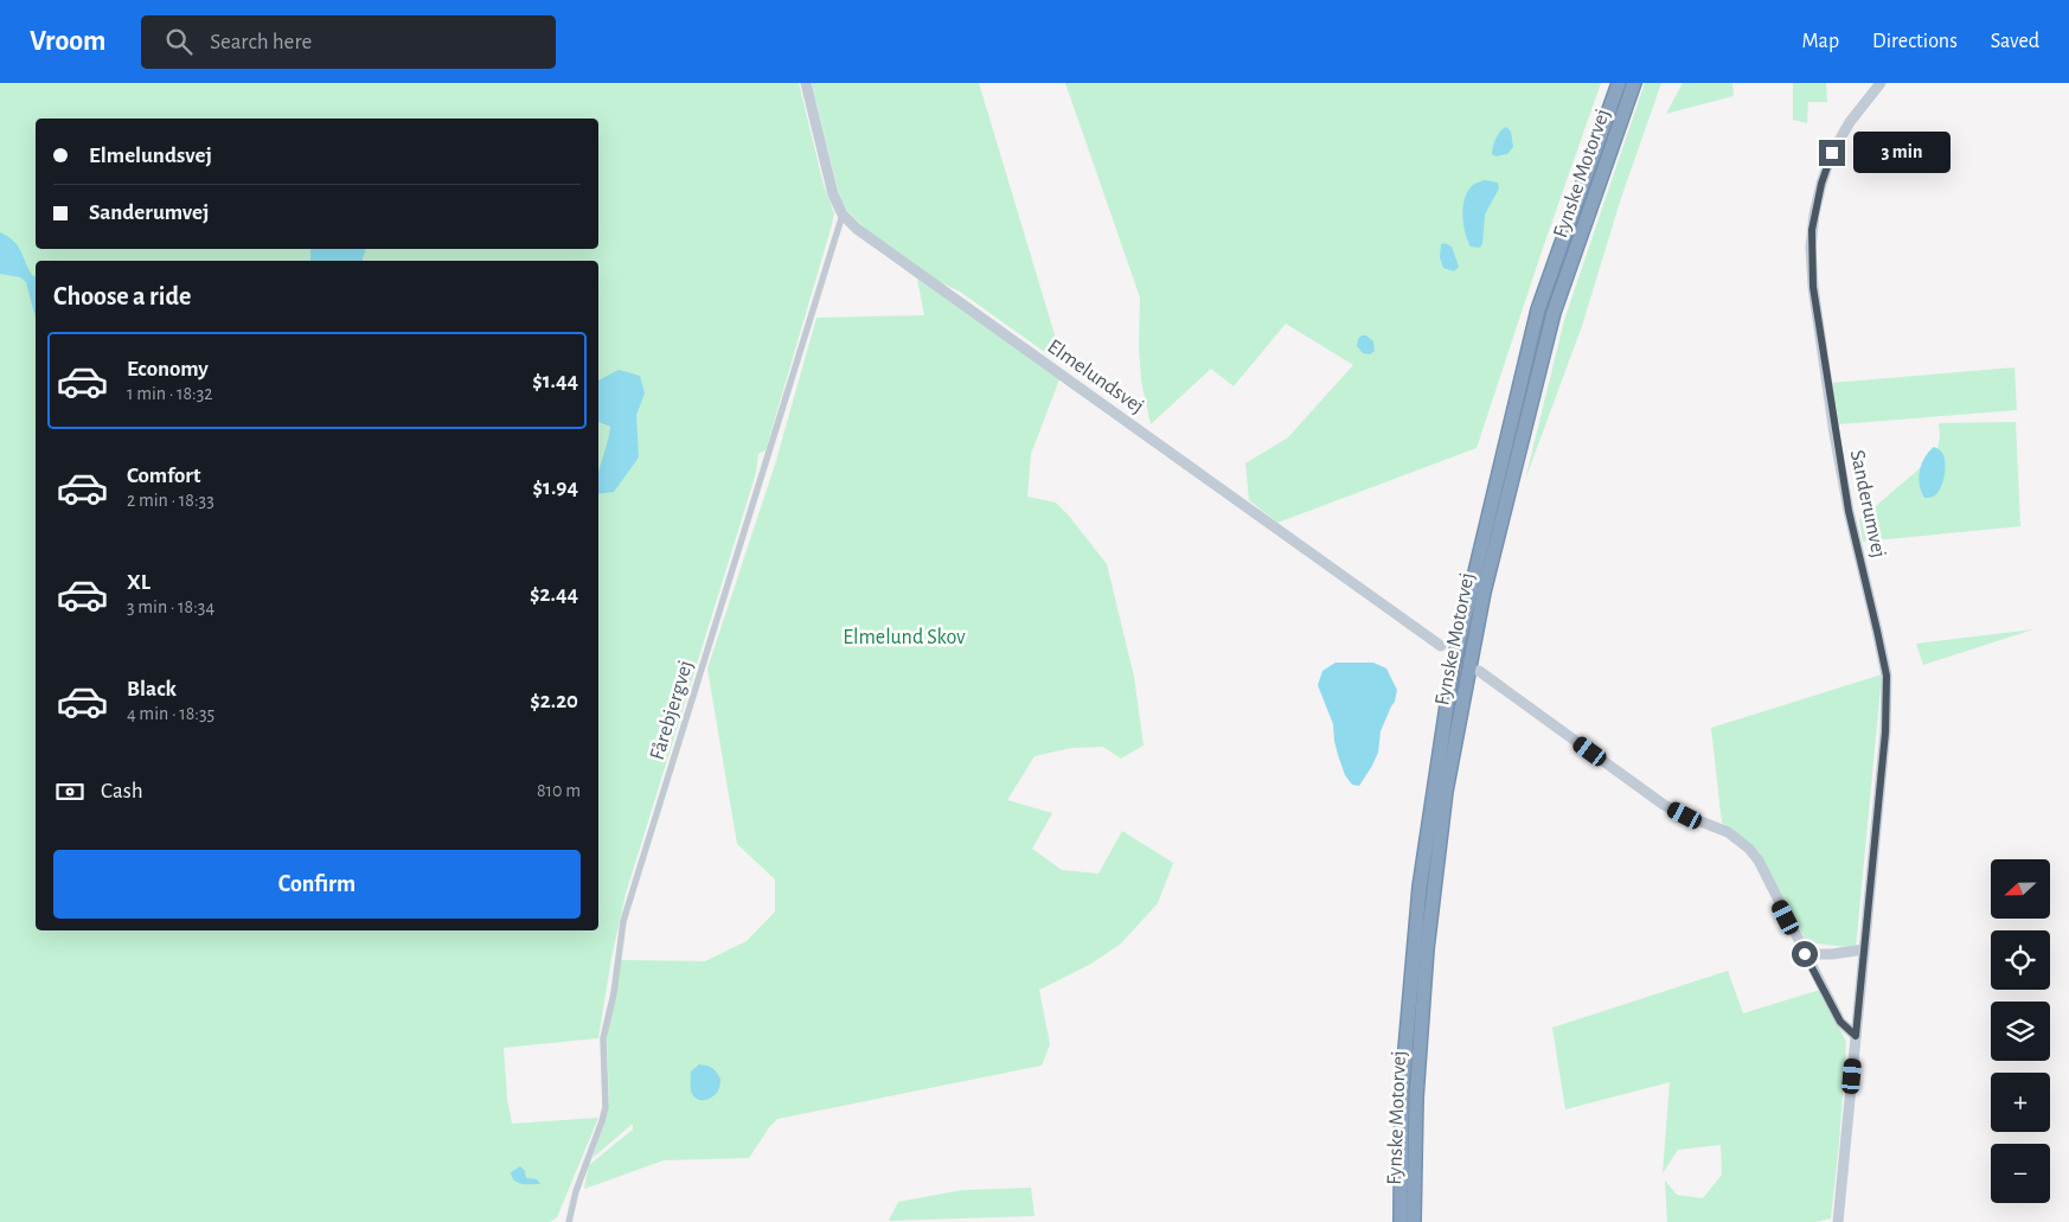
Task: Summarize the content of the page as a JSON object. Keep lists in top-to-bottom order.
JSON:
{
  "streets": {
    "highway": ["Fynske Motorvej"],
    "street": ["Elmelundsvej", "Sanderumvej", "Fårebjergvej"]
  },
  "crossings": [
    ["Elmelundsvej", "Fårebjergvej"]
  ],
  "parks": ["Elmelund Skov"],
  "north": "left",
  "page": {
    "header": "Vroom",
    "search": "Search here",
    "nav": ["Map", "Directions", "Saved"],
    "banner": ["Elmelundsvej", "Sanderumvej"],
    "bubble": "3 min",
    "heading": "Choose a ride",
    "list": [
      {
        "name": "Economy",
        "note": "1 min · 18:32",
        "value": "$1.44"
      },
      {
        "name": "Comfort",
        "note": "2 min · 18:33",
        "value": "$1.94"
      },
      {
        "name": "XL",
        "note": "3 min · 18:34",
        "value": "$2.44"
      },
      {
        "name": "Black",
        "note": "4 min · 18:35",
        "value": "$2.20"
      }
    ],
    "pay": ["Cash", "810 m"],
    "buttons": "Confirm",
    "map_buttons": ["+", "−"]
  }
}
